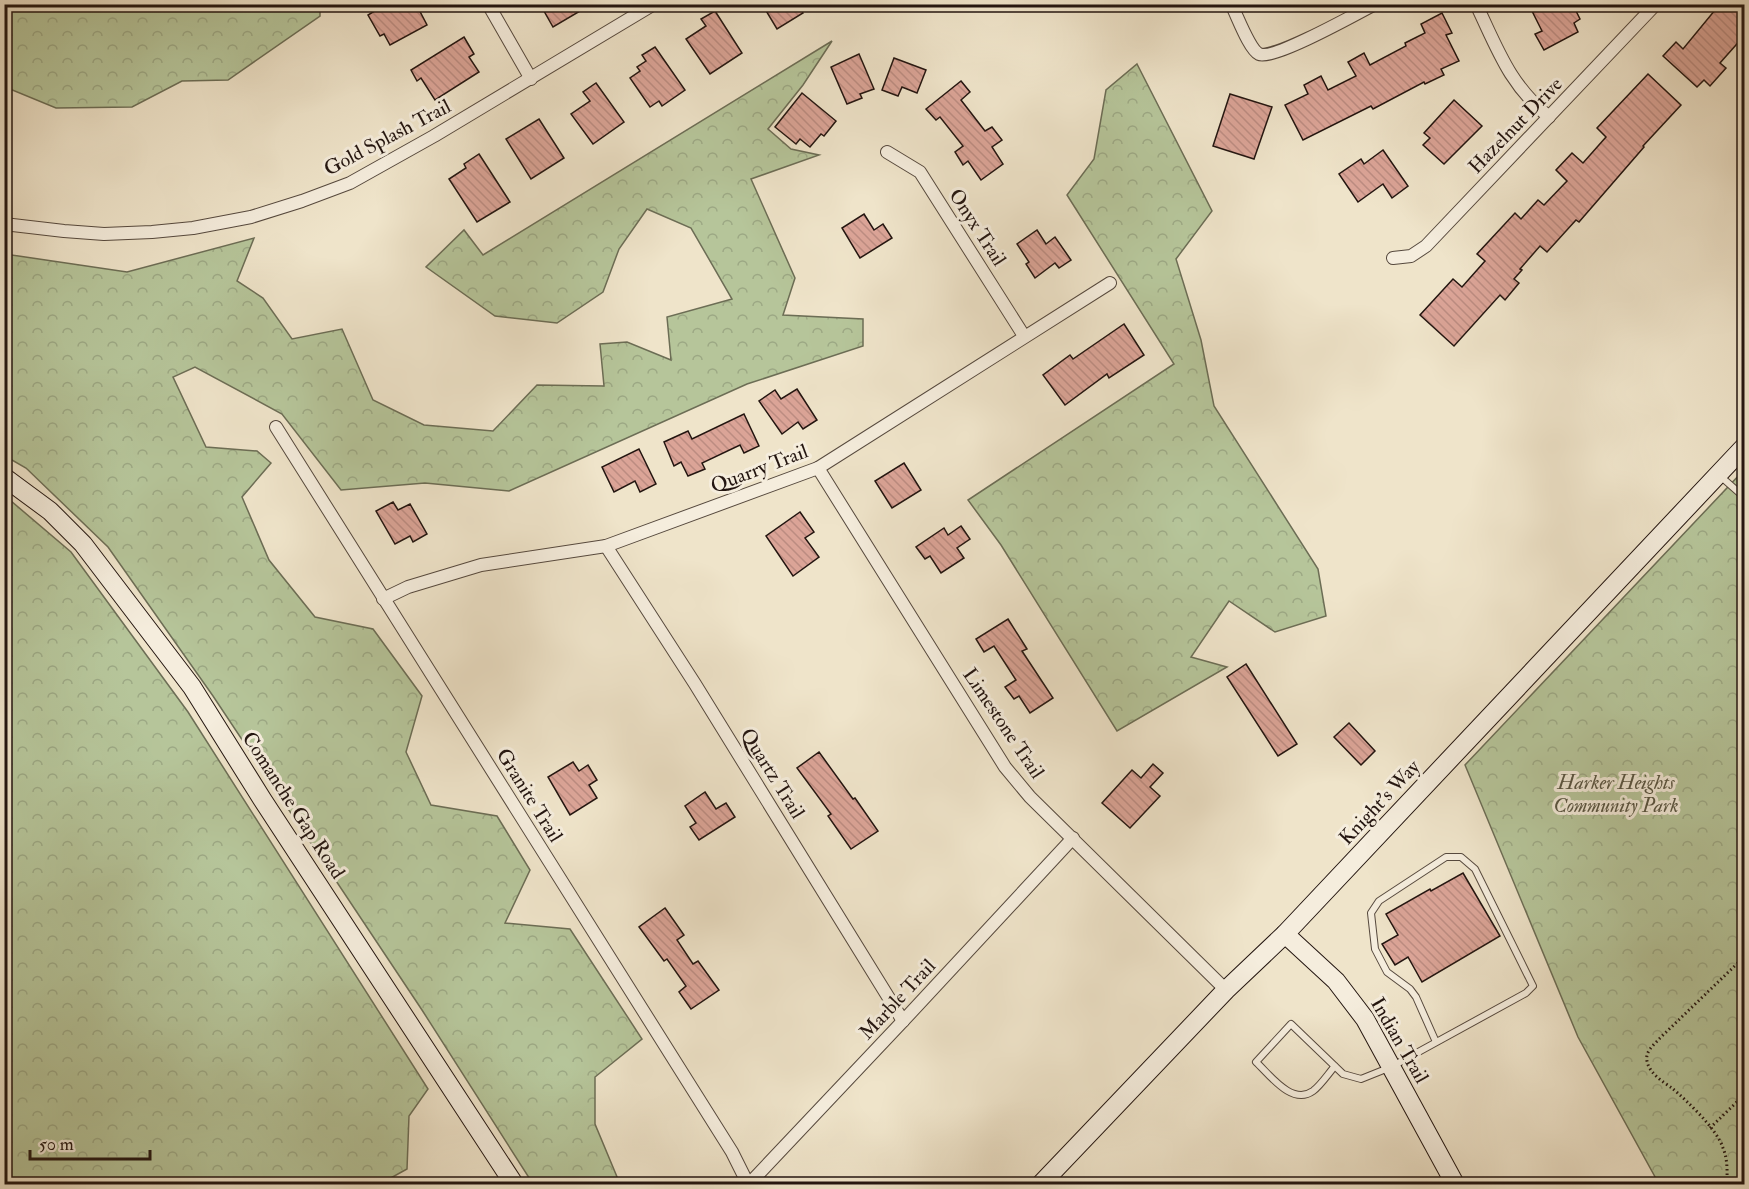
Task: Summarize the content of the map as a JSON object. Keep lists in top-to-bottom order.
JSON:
{
  "streets": {
    "street": [
      "Hazelnut Drive",
      "Gold Splash Trail",
      "Onyx Trail",
      "Quarry Trail",
      "Limestone Trail",
      "Quartz Trail",
      "Granite Trail",
      "Knight's Way",
      "Comanche Gap Road",
      "Marble Trail",
      "Indian Trail"
    ]
  },
  "crossings": [
    ["Onyx Trail", "Quarry Trail"],
    ["Quarry Trail", "Limestone Trail"],
    ["Quarry Trail", "Quartz Trail"],
    ["Quarry Trail", "Granite Trail"],
    ["Limestone Trail", "Knight's Way"],
    ["Limestone Trail", "Marble Trail"],
    ["Quartz Trail", "Marble Trail"],
    ["Granite Trail", "Marble Trail"],
    ["Knight's Way", "Indian Trail"]
  ],
  "parks": ["Harker Heights Community Park"],
  "scale_bar": "50 m"
}
